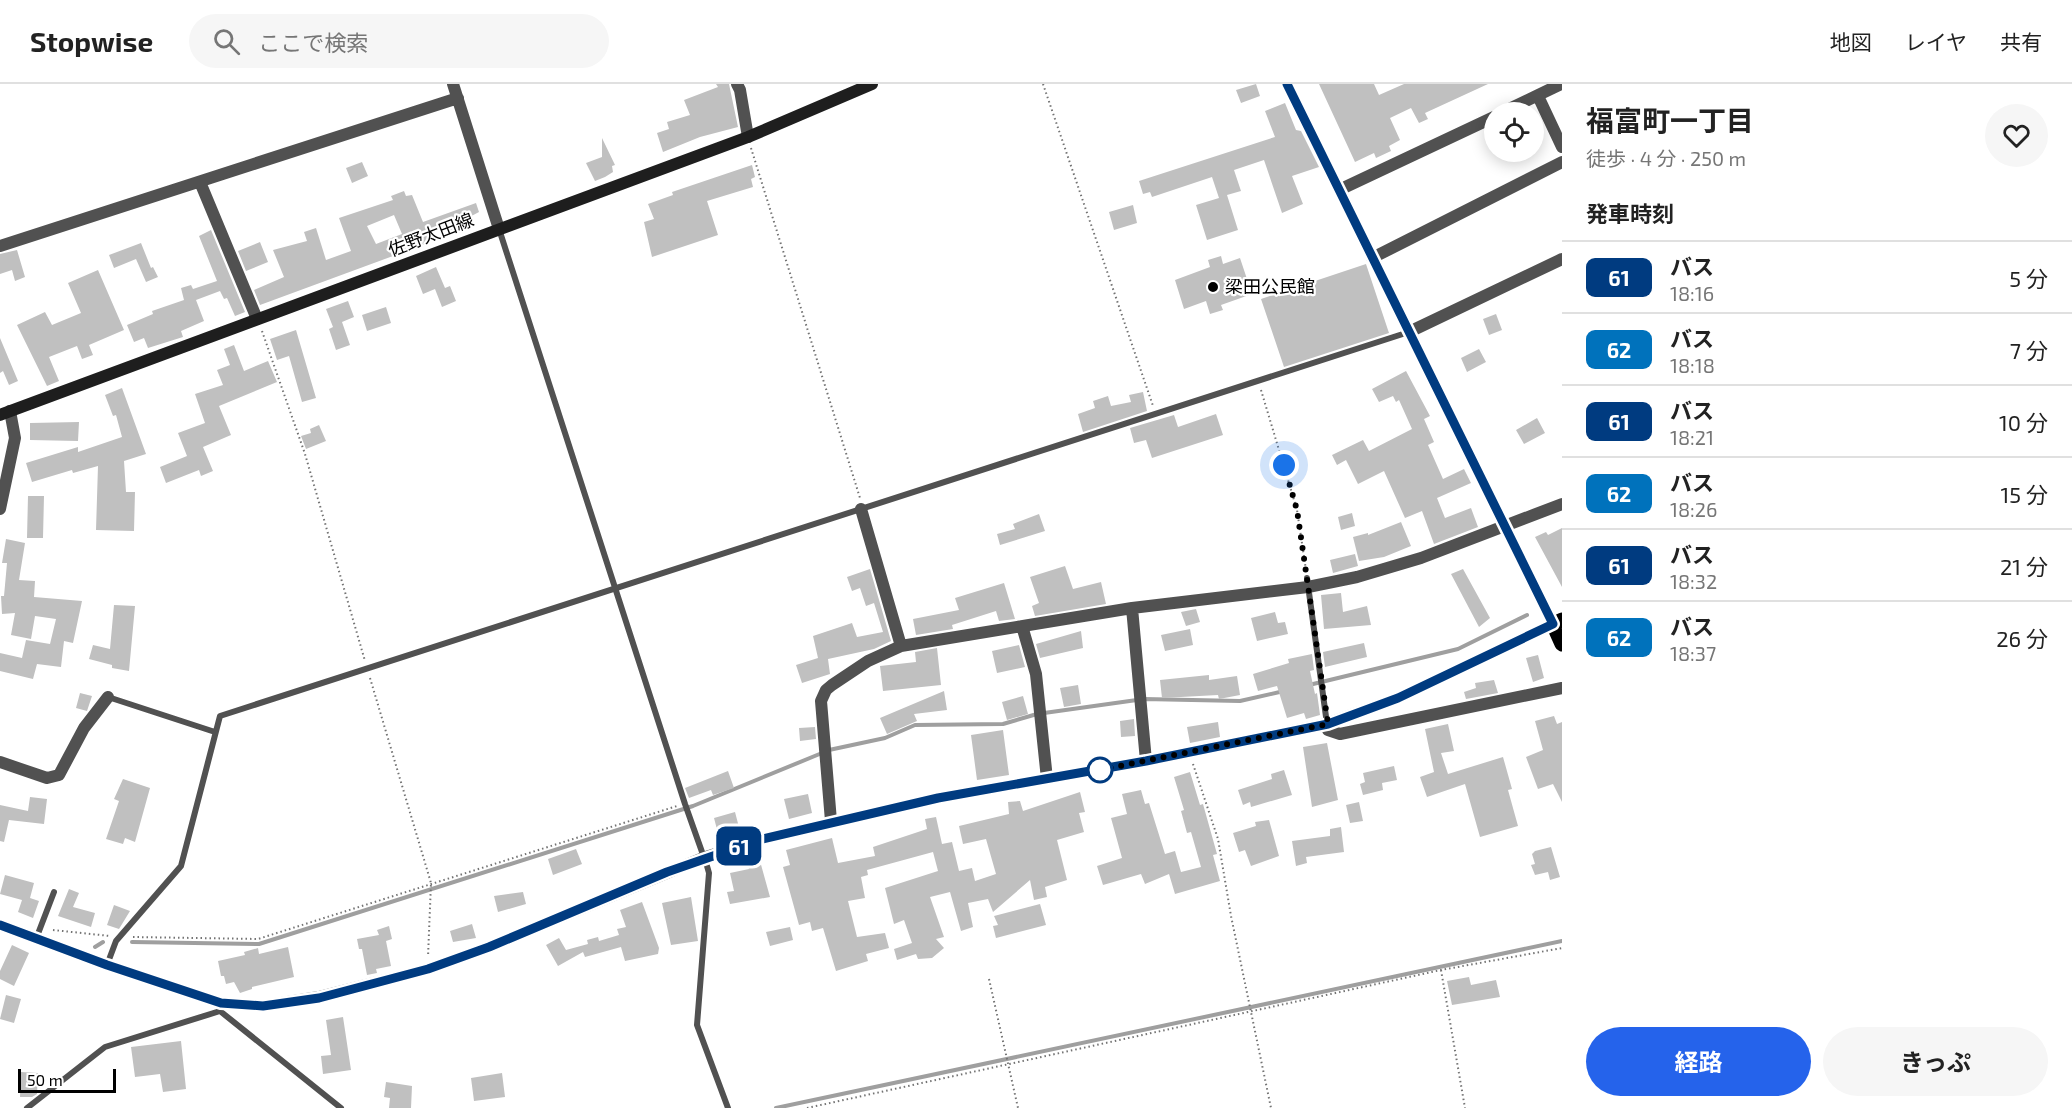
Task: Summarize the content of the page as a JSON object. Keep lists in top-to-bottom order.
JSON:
{
  "streets": {
    "main road": ["佐野太田線"]
  },
  "places": ["梁田公民館"],
  "lines": ["bus line 61"],
  "scale_bar": "50 m",
  "page": {
    "header": "Stopwise",
    "search": "ここで検索",
    "nav": ["地図", "レイヤ", "共有"],
    "on_map": "61",
    "heading": [
      ["福富町一丁目", "徒歩 · 4 分 · 250 m"],
      "発車時刻"
    ],
    "list": [
      {
        "mark": "61",
        "name": "バス",
        "note": "18:16",
        "value": "5 分"
      },
      {
        "mark": "62",
        "name": "バス",
        "note": "18:18",
        "value": "7 分"
      },
      {
        "mark": "61",
        "name": "バス",
        "note": "18:21",
        "value": "10 分"
      },
      {
        "mark": "62",
        "name": "バス",
        "note": "18:26",
        "value": "15 分"
      },
      {
        "mark": "61",
        "name": "バス",
        "note": "18:32",
        "value": "21 分"
      },
      {
        "mark": "62",
        "name": "バス",
        "note": "18:37",
        "value": "26 分"
      }
    ],
    "buttons": ["経路", "きっぷ"],
    "scale": "50 m"
  }
}
